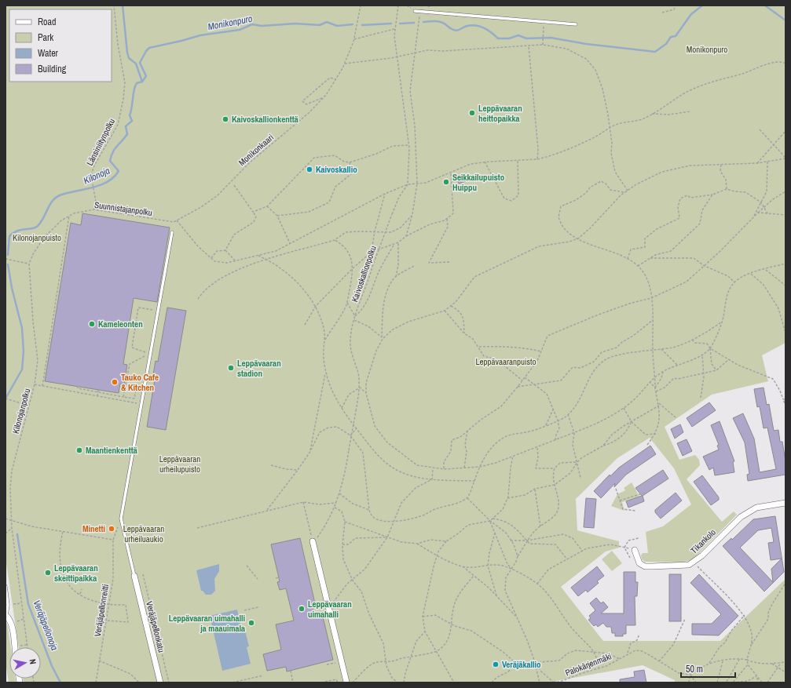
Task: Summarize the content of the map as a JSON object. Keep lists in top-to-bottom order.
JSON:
{
  "streets": {
    "street": ["Tikankolo", "Veräjäpellonkatu"],
    "path": [
      "Länsiniitynpolku",
      "Monikonkaari",
      "Suunnistajanpolku",
      "Kaivoskallionpolku",
      "Kilonojanpolku",
      "Veräjäpellonreitti",
      "Palokärjenmäki"
    ]
  },
  "crossings": [
    ["Länsiniitynpolku", "Suunnistajanpolku"],
    ["Monikonkaari", "Suunnistajanpolku"],
    ["Suunnistajanpolku", "Kilonojanpolku"]
  ],
  "water": ["Monikonpuro", "Kilonoja", "Veräjäpellonoja"],
  "parks": [
    "Monikonpuro",
    "Kilonojanpuisto",
    "Leppävaaranpuisto",
    "Leppävaaran urheilupuisto",
    "Leppävaaran urheiluaukio"
  ],
  "places": [
    "Leppävaaran heittopaikka",
    "Kaivoskallionkenttä",
    "Kaivoskallio",
    "Seikkailupuisto Huippu",
    "Kameleonten",
    "Leppävaaran stadion",
    "Tauko Cafe & Kitchen",
    "Maantienkenttä",
    "Minetti",
    "Leppävaaran skeittipaikka",
    "Leppävaaran uimahalli",
    "Leppävaaran uimahalli ja maauimala",
    "Veräjäkallio"
  ],
  "legend": [
    "Road",
    "Park",
    "Water",
    "Building"
  ],
  "scale_bar": "50 m",
  "north": "right"
}
